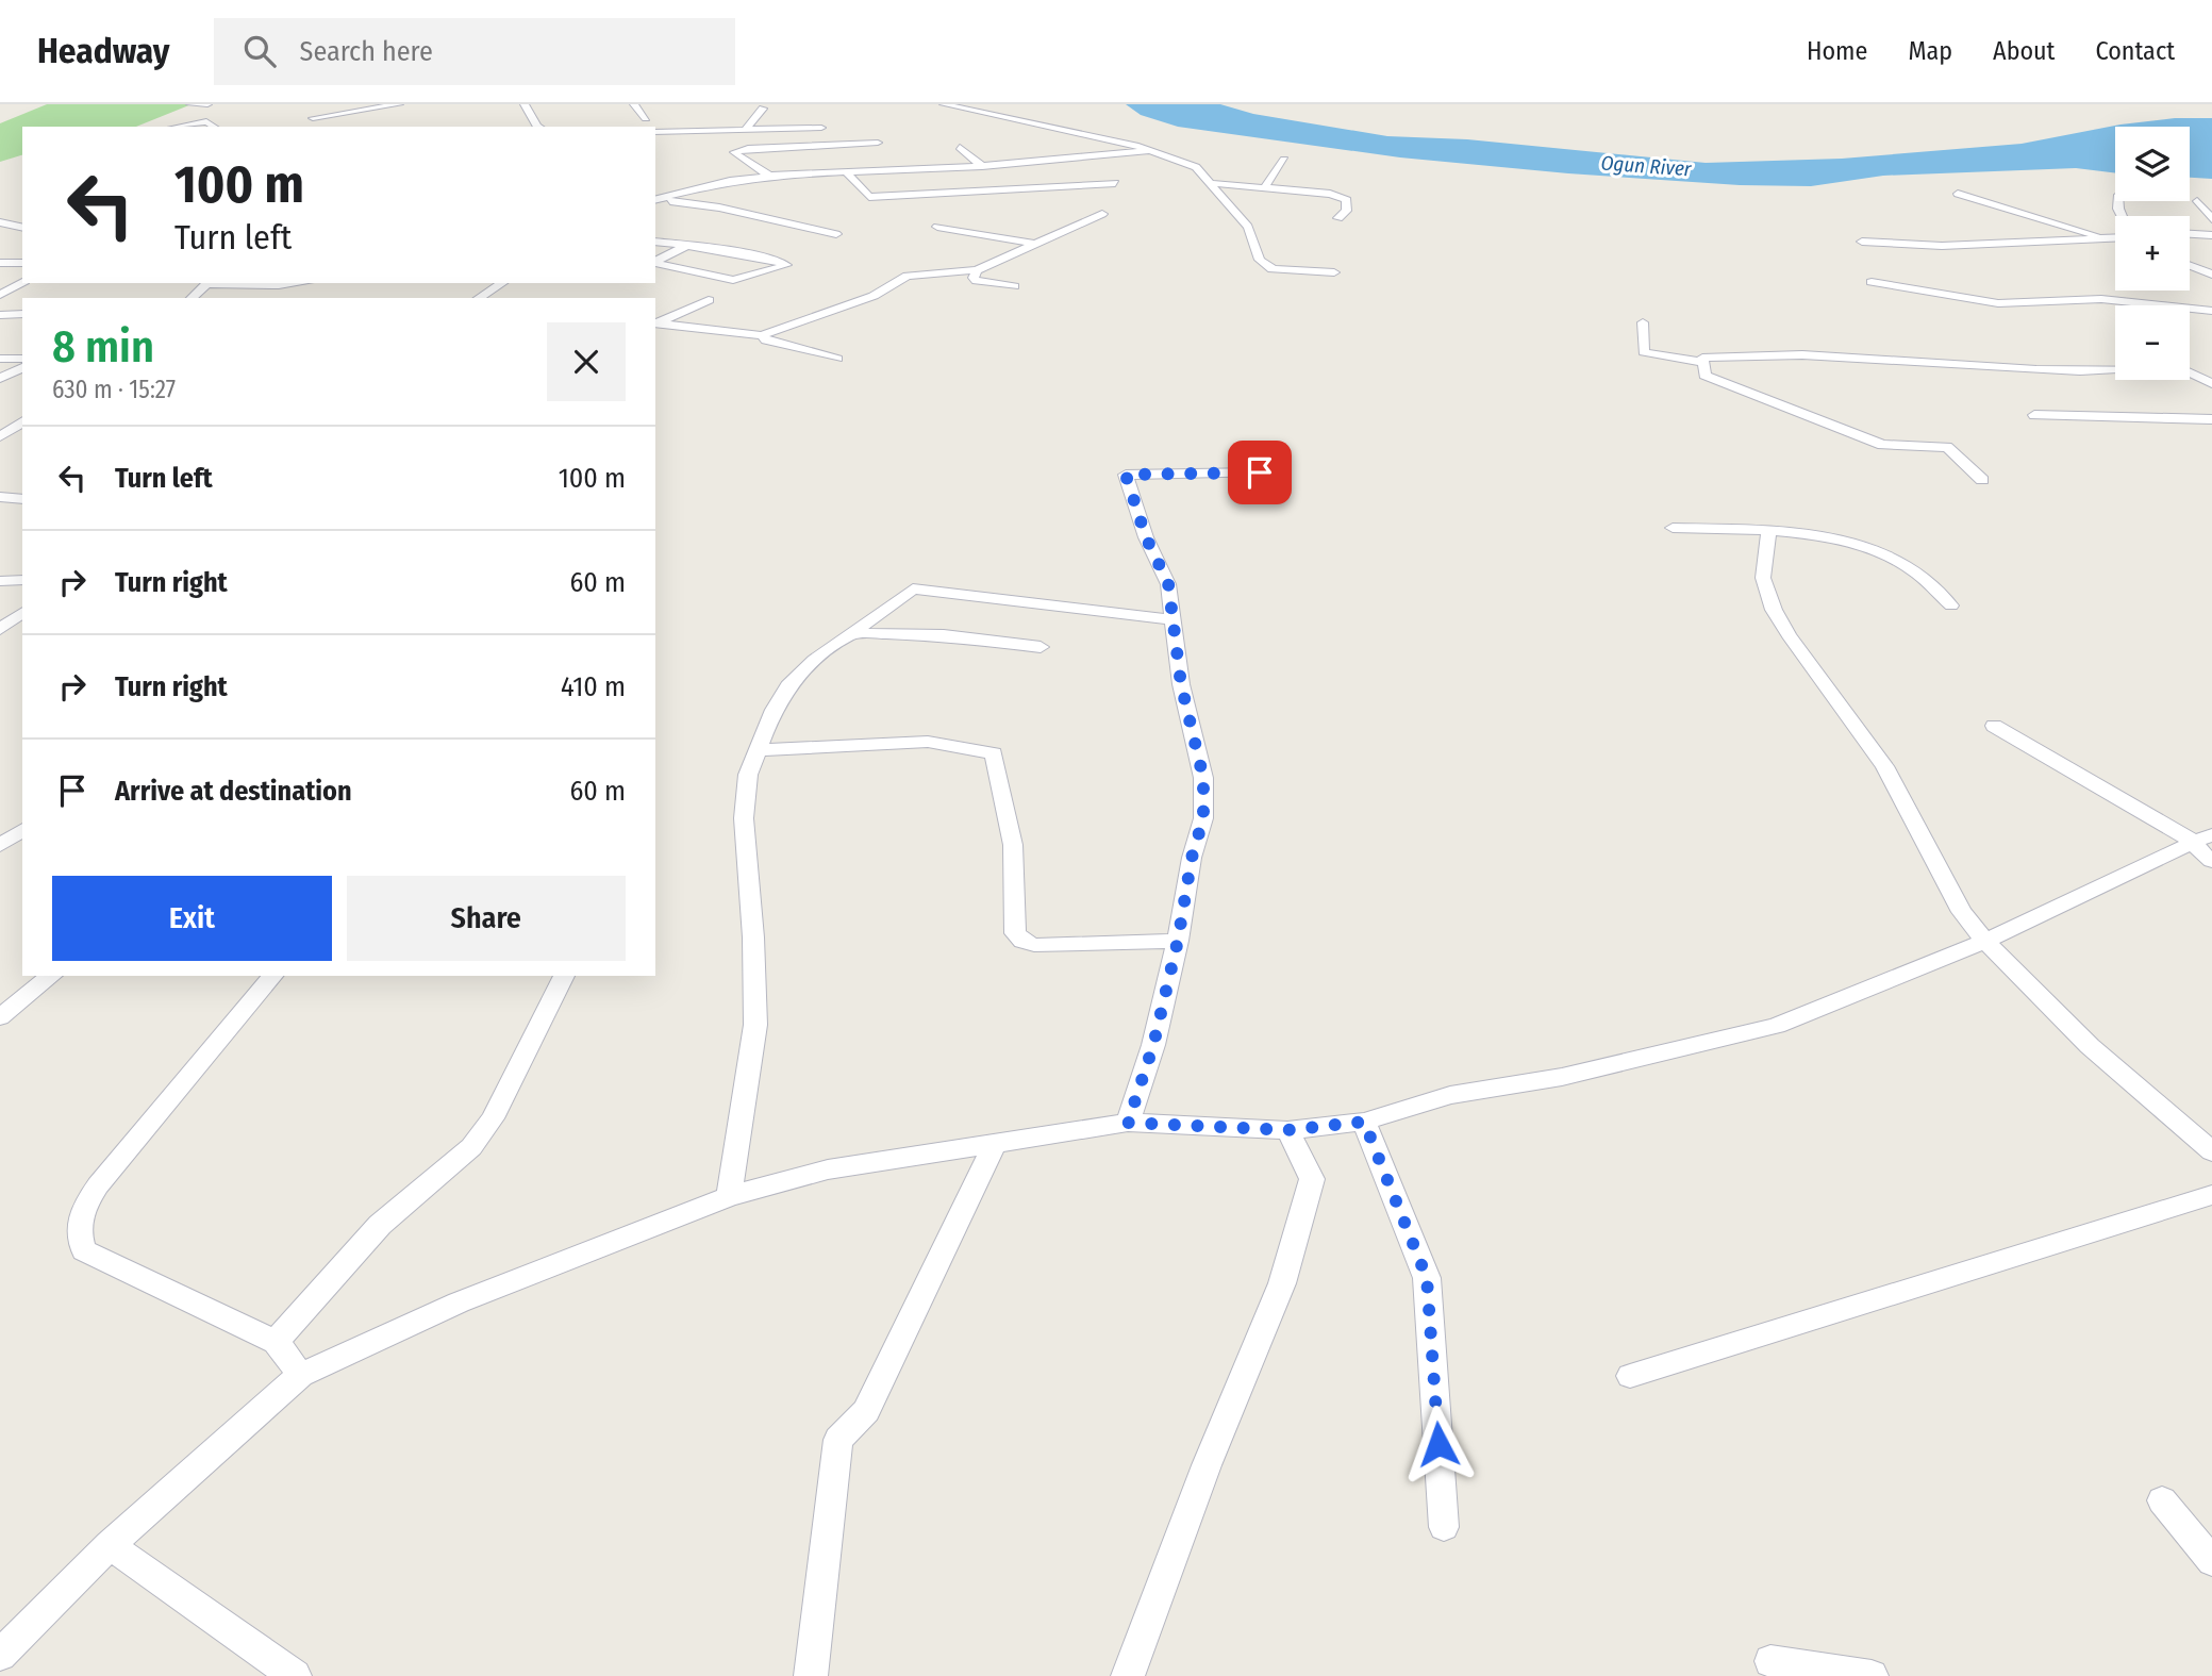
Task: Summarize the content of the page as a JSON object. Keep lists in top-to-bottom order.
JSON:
{
  "water": ["Ogun River"],
  "page": {
    "header": "Headway",
    "search": "Search here",
    "nav": [
      "Home",
      "Map",
      "About",
      "Contact"
    ],
    "map_buttons": ["+", "−"],
    "turn": ["100 m", "Turn left"],
    "heading": ["8 min", "630 m · 15:27"],
    "list": [
      {
        "name": "Turn left",
        "value": "100 m"
      },
      {
        "name": "Turn right",
        "value": "60 m"
      },
      {
        "name": "Turn right",
        "value": "410 m"
      },
      {
        "name": "Arrive at destination",
        "value": "60 m"
      }
    ],
    "buttons": ["Exit", "Share"]
  }
}
